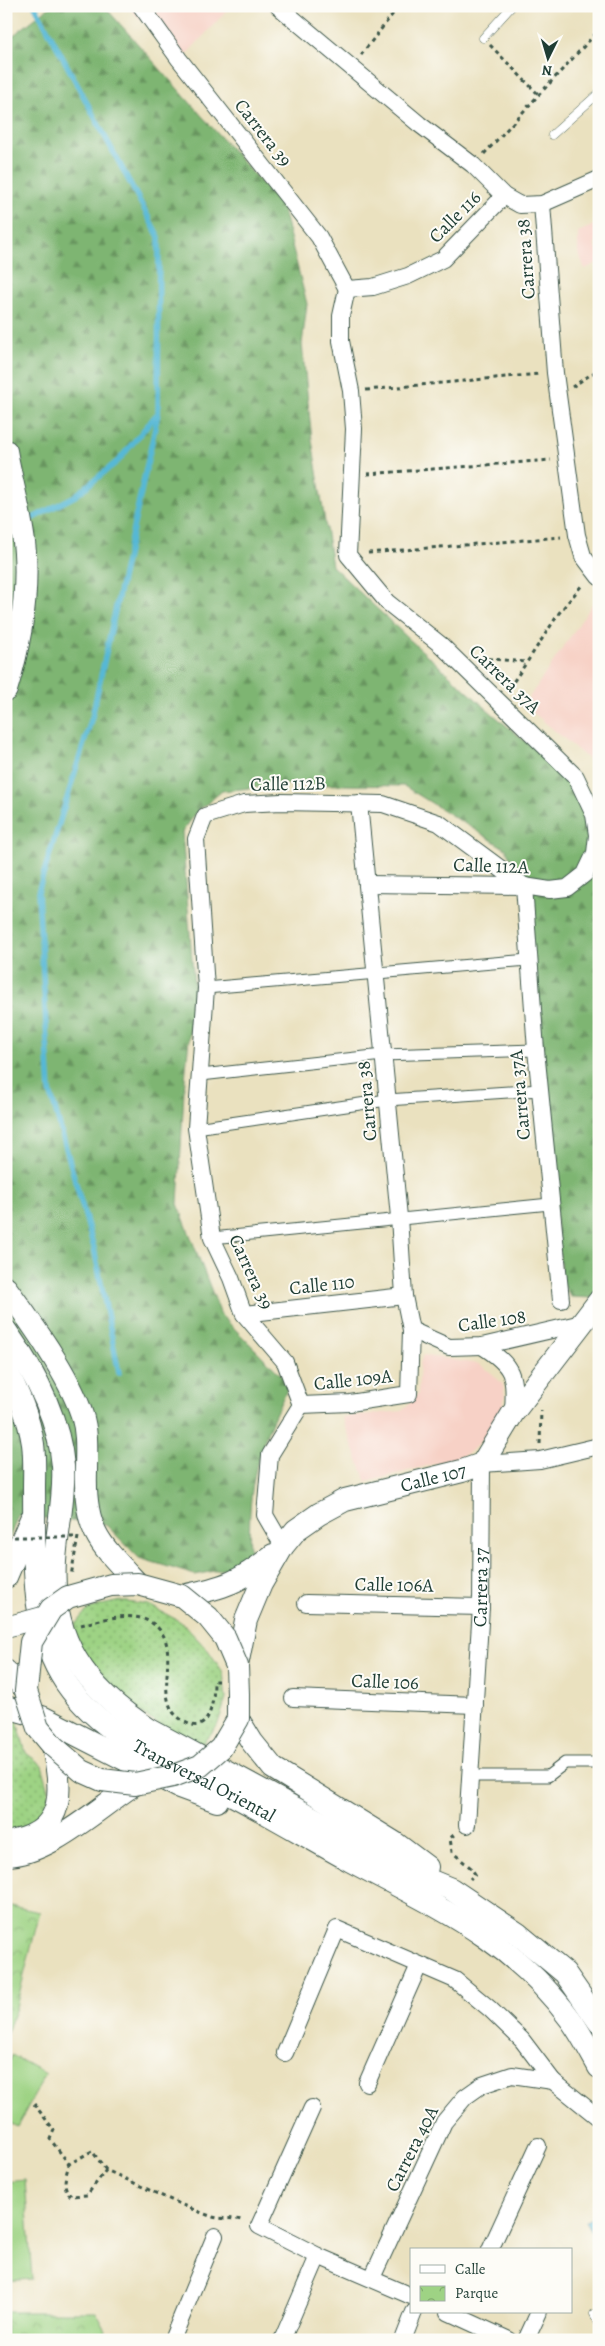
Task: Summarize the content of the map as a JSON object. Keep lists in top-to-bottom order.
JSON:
{
  "streets": {
    "main road": ["Calle 107", "Transversal Oriental"],
    "street": [
      "Carrera 39",
      "Calle 116",
      "Carrera 38",
      "Carrera 37A",
      "Calle 112B",
      "Calle 112A",
      "Calle 110",
      "Calle 108",
      "Calle 109A",
      "Calle 106A",
      "Carrera 37",
      "Calle 106",
      "Carrera 40A"
    ]
  },
  "crossings": [
    ["Carrera 39", "Calle 116"],
    ["Carrera 39", "Calle 112B"],
    ["Carrera 39", "Calle 110"],
    ["Carrera 39", "Calle 109A"],
    ["Calle 116", "Carrera 38"],
    ["Carrera 38", "Calle 112B"],
    ["Carrera 38", "Calle 112A"],
    ["Carrera 38", "Calle 110"],
    ["Carrera 38", "Calle 108"],
    ["Carrera 38", "Calle 109A"],
    ["Carrera 37A", "Calle 112B"],
    ["Carrera 37A", "Calle 112A"],
    ["Calle 112B", "Calle 112A"],
    ["Calle 107", "Carrera 37"],
    ["Calle 106A", "Carrera 37"],
    ["Carrera 37", "Calle 106"]
  ],
  "legend": ["Calle", "Parque"],
  "north": "bottom"
}
